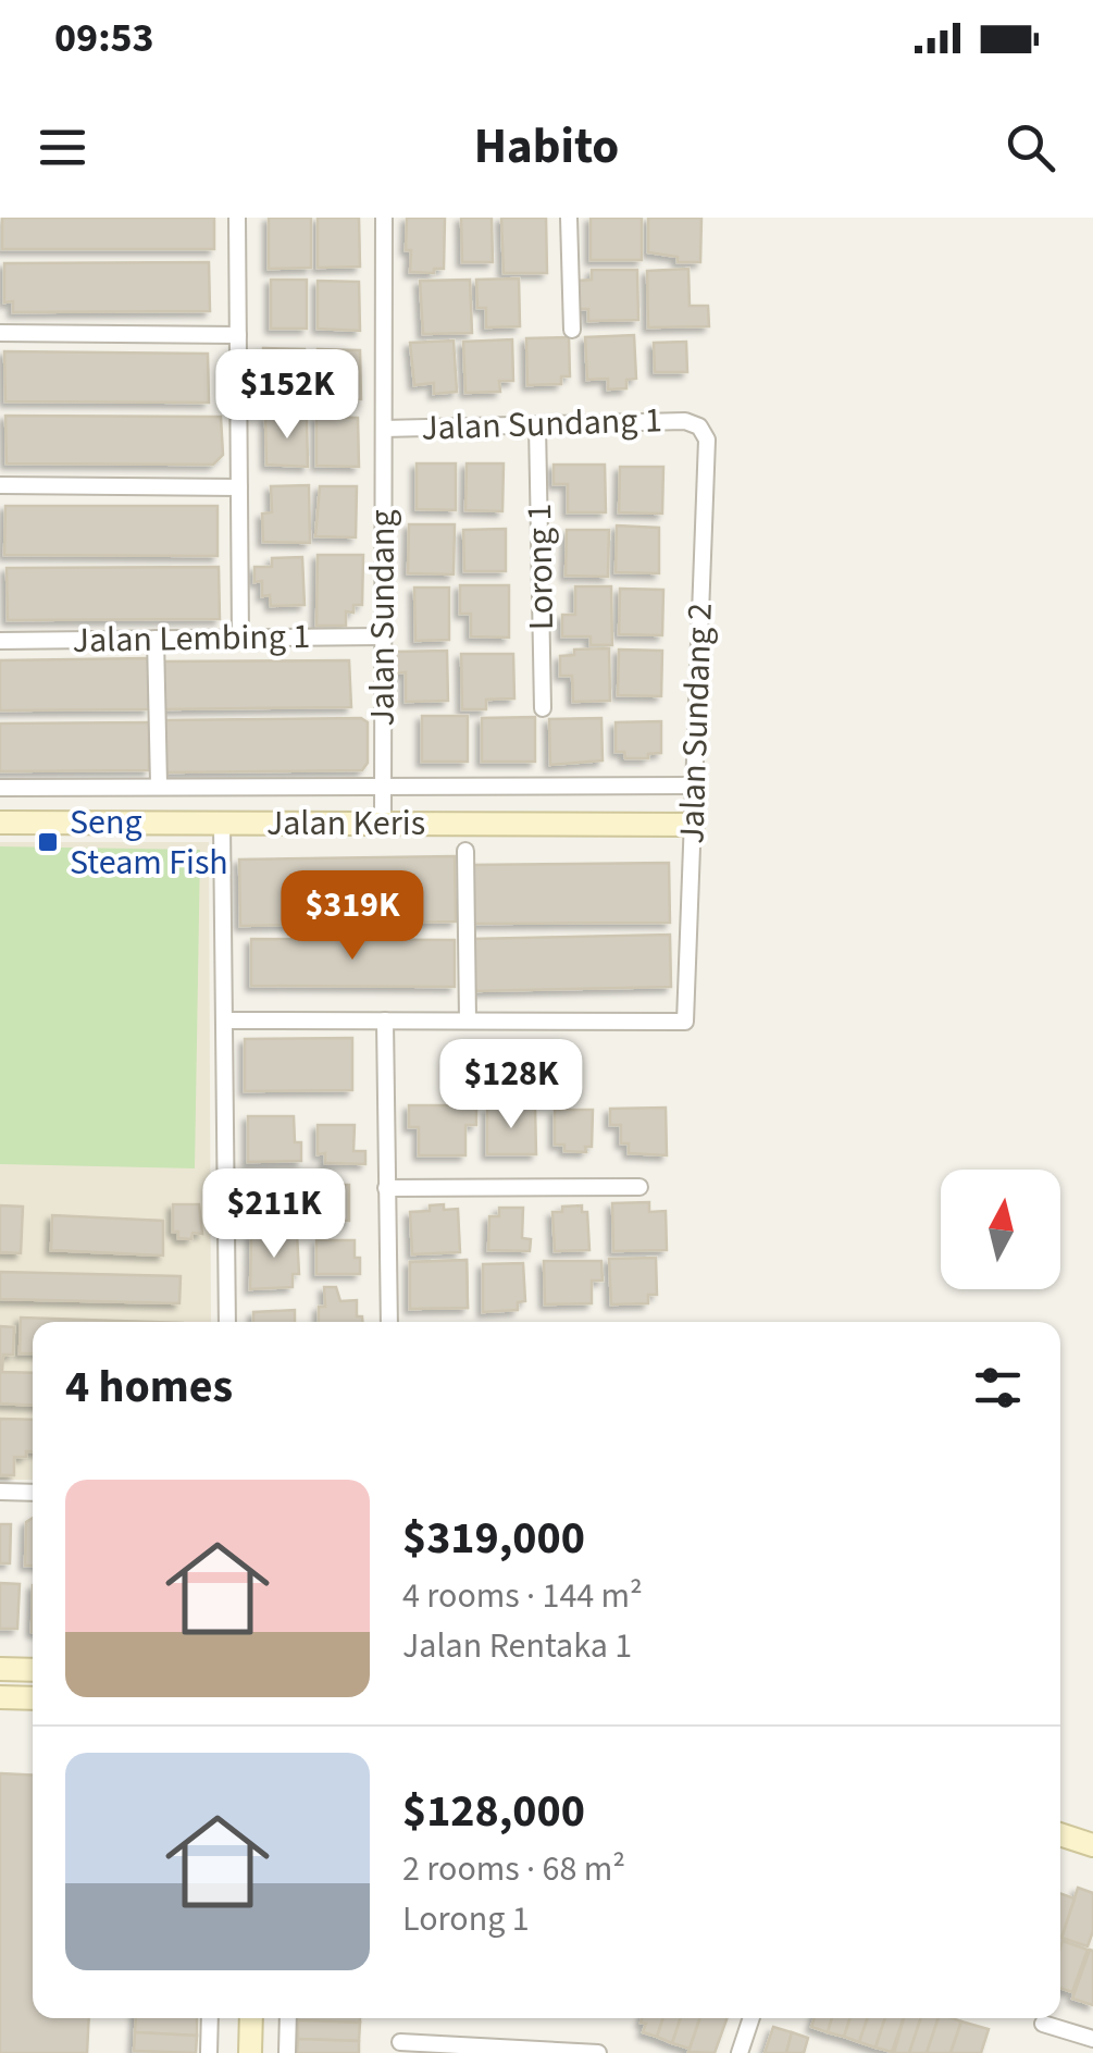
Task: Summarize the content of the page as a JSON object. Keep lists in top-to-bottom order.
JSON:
{
  "streets": {
    "street": [
      "Jalan Sundang 1",
      "Lorong 1",
      "Jalan Sundang",
      "Jalan Lembing 1",
      "Jalan Sundang 2",
      "Jalan Keris"
    ]
  },
  "crossings": [
    ["Jalan Sundang 1", "Lorong 1"],
    ["Jalan Sundang 1", "Jalan Sundang"],
    ["Jalan Sundang 1", "Jalan Sundang 2"],
    ["Jalan Sundang", "Jalan Lembing 1"],
    ["Jalan Sundang", "Jalan Keris"],
    ["Jalan Sundang 2", "Jalan Keris"]
  ],
  "places": {
    "transit": ["Seng Steam Fish"]
  },
  "north": "top",
  "page": {
    "status": "09:53",
    "header": "Habito",
    "price": [
      "$152K",
      "$319K",
      "$128K",
      "$211K"
    ],
    "heading": "4 homes",
    "list": [
      {
        "name": "$319,000",
        "note": "4 rooms · 144 m² · Jalan Rentaka 1"
      },
      {
        "name": "$128,000",
        "note": "2 rooms · 68 m² · Lorong 1"
      }
    ]
  }
}
